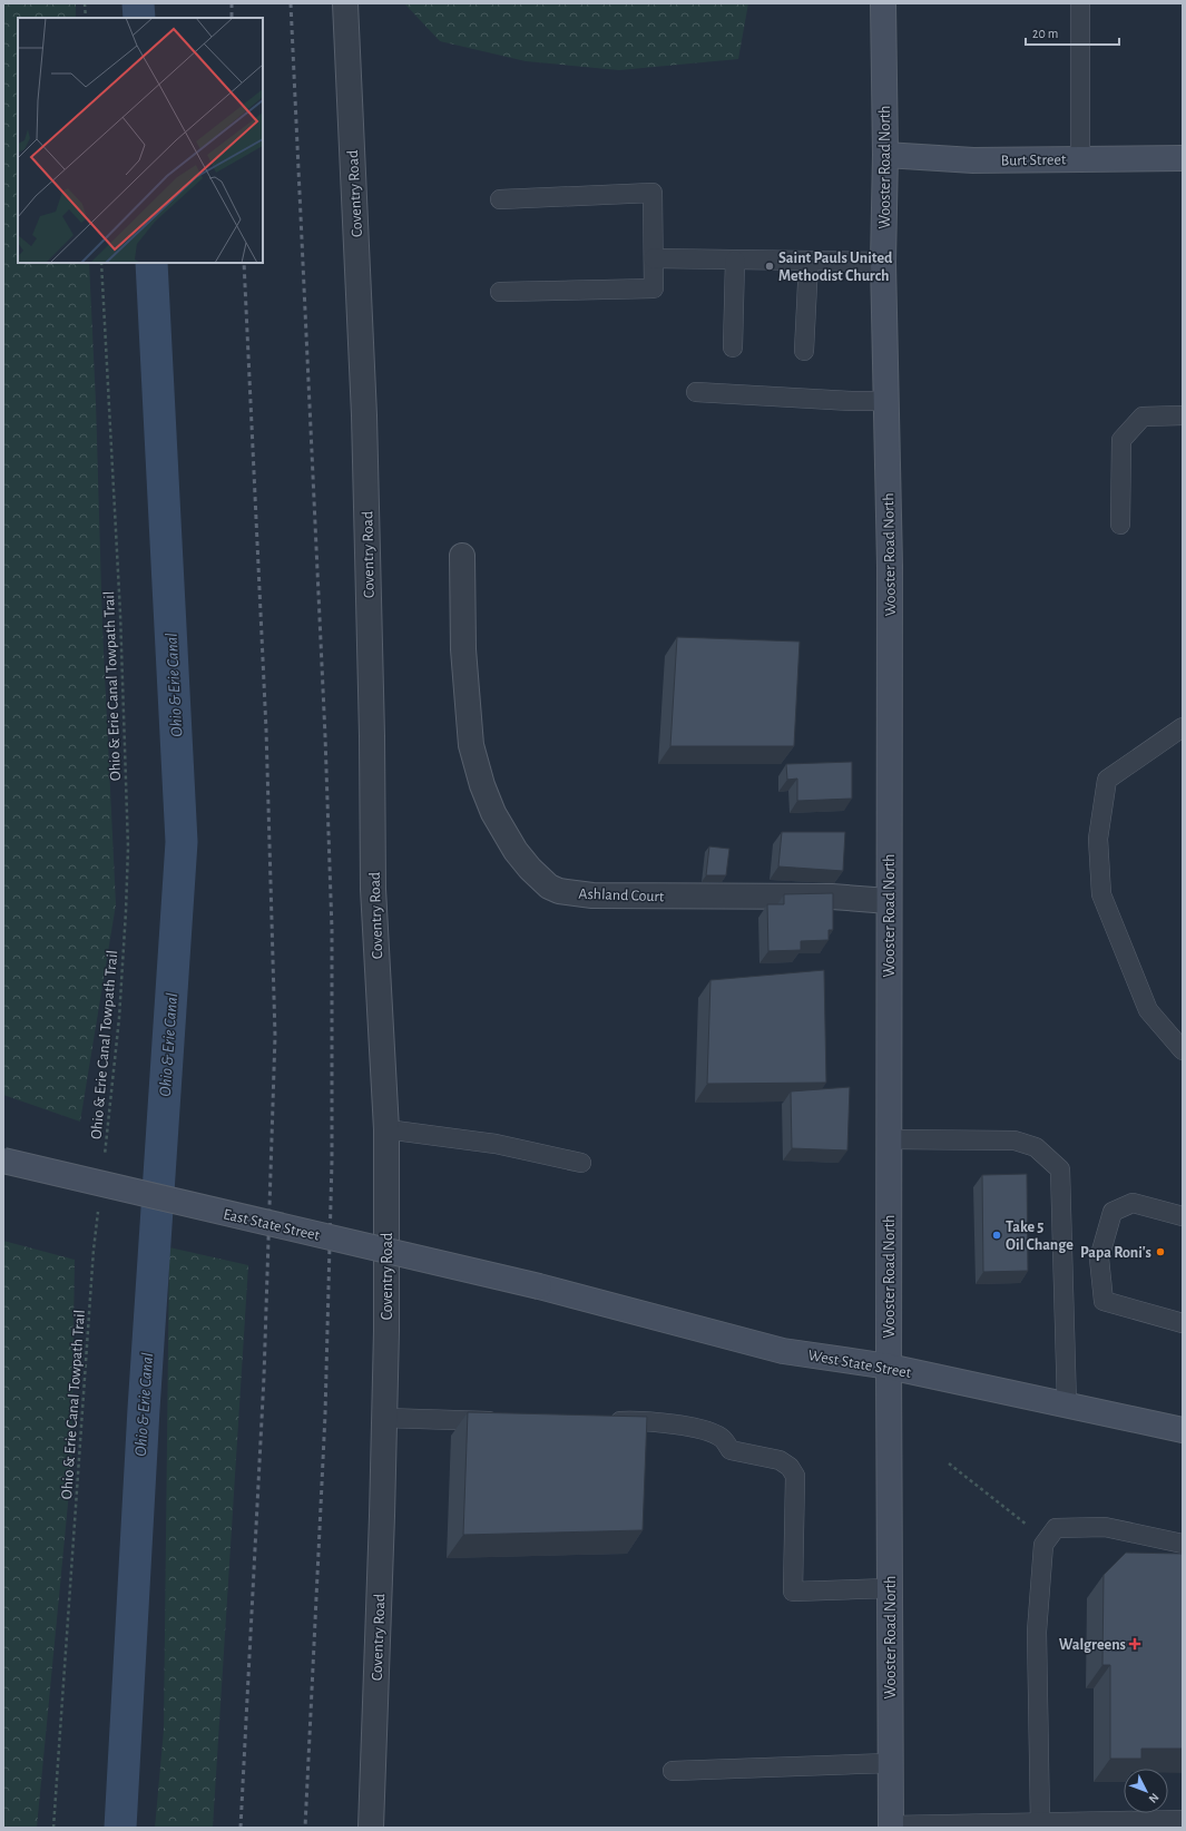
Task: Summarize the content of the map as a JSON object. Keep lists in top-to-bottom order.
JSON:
{
  "streets": {
    "main road": [
      "Burt Street",
      "Wooster Road North",
      "East State Street",
      "West State Street"
    ],
    "street": ["Coventry Road", "Ashland Court"],
    "path": ["Ohio & Erie Canal Towpath Trail"]
  },
  "crossings": [
    ["Burt Street", "Wooster Road North"],
    ["Wooster Road North", "Ashland Court"],
    ["Wooster Road North", "West State Street"],
    ["East State Street", "West State Street"]
  ],
  "water": ["Ohio & Erie Canal"],
  "places": {
    "other": ["Saint Pauls United Methodist Church", "Take 5 Oil Change", "Papa Roni's"],
    "health": ["Walgreens"]
  },
  "scale_bar": "20 m",
  "north": "bottom right"
}
